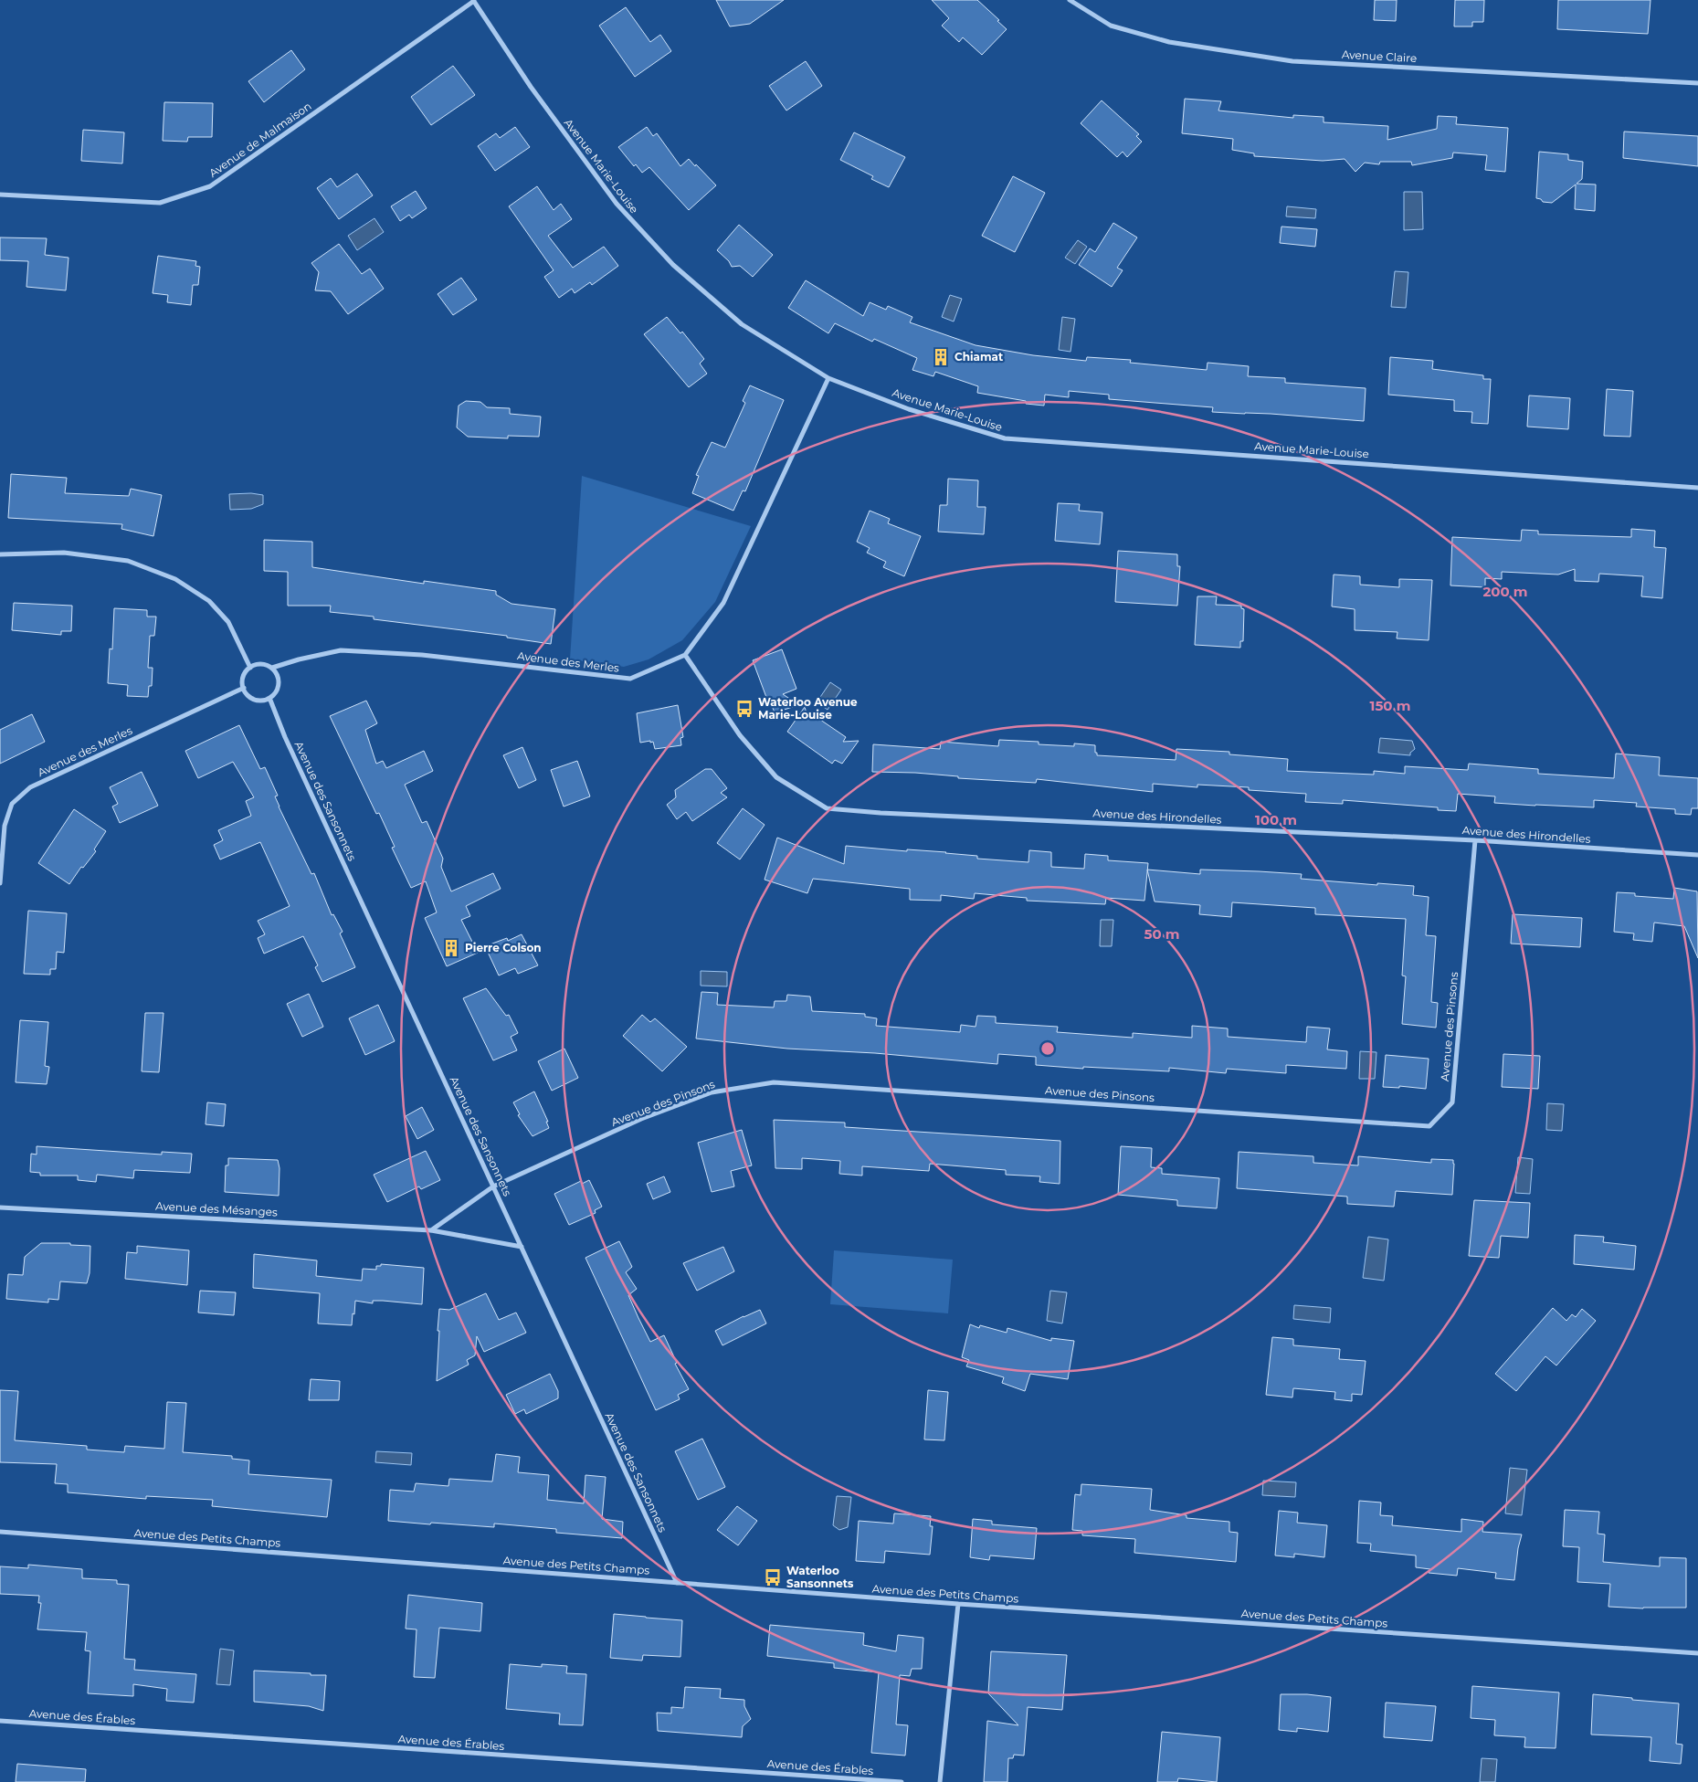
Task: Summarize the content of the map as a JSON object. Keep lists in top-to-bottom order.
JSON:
{
  "streets": {
    "street": [
      "Avenue Claire",
      "Avenue de Malmaison",
      "Avenue Marie-Louise",
      "Avenue des Merles",
      "Avenue des Sansonnets",
      "Avenue des Hirondelles",
      "Avenue des Pinsons",
      "Avenue des Mésanges",
      "Avenue des Petits Champs",
      "Avenue des Érables"
    ]
  },
  "crossings": [
    ["Avenue de Malmaison", "Avenue Marie-Louise"],
    ["Avenue des Merles", "Avenue des Sansonnets"],
    ["Avenue des Merles", "Avenue des Hirondelles"],
    ["Avenue des Sansonnets", "Avenue des Pinsons"],
    ["Avenue des Sansonnets", "Avenue des Mésanges"],
    ["Avenue des Sansonnets", "Avenue des Petits Champs"],
    ["Avenue des Hirondelles", "Avenue des Pinsons"]
  ],
  "places": {
    "building": ["Chiamat", "Pierre Colson"],
    "bus stop": ["Waterloo Avenue Marie-Louise", "Waterloo Sansonnets"]
  },
  "rings": [
    "200 m",
    "150 m",
    "100 m",
    "50 m"
  ]
}
